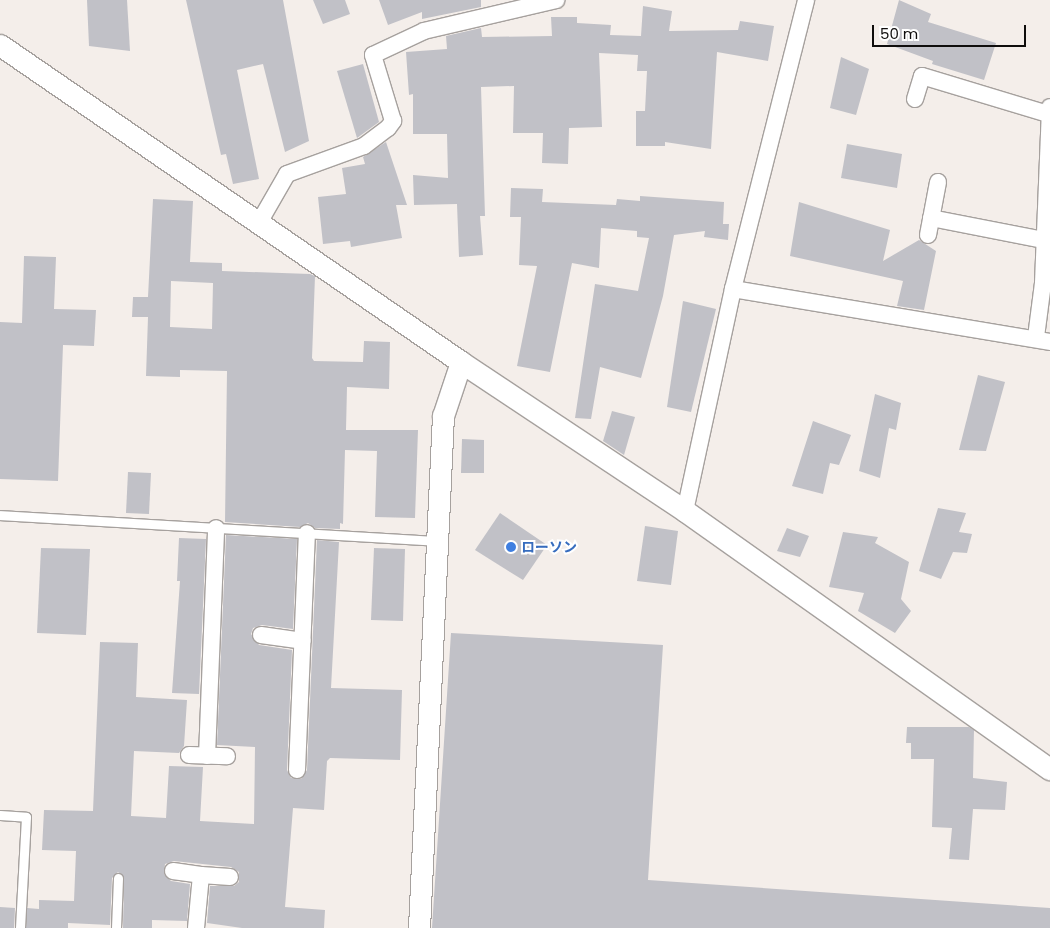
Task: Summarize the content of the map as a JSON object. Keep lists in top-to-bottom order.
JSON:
{
  "places": ["ローソン"],
  "scale_bar": "50 m"
}
